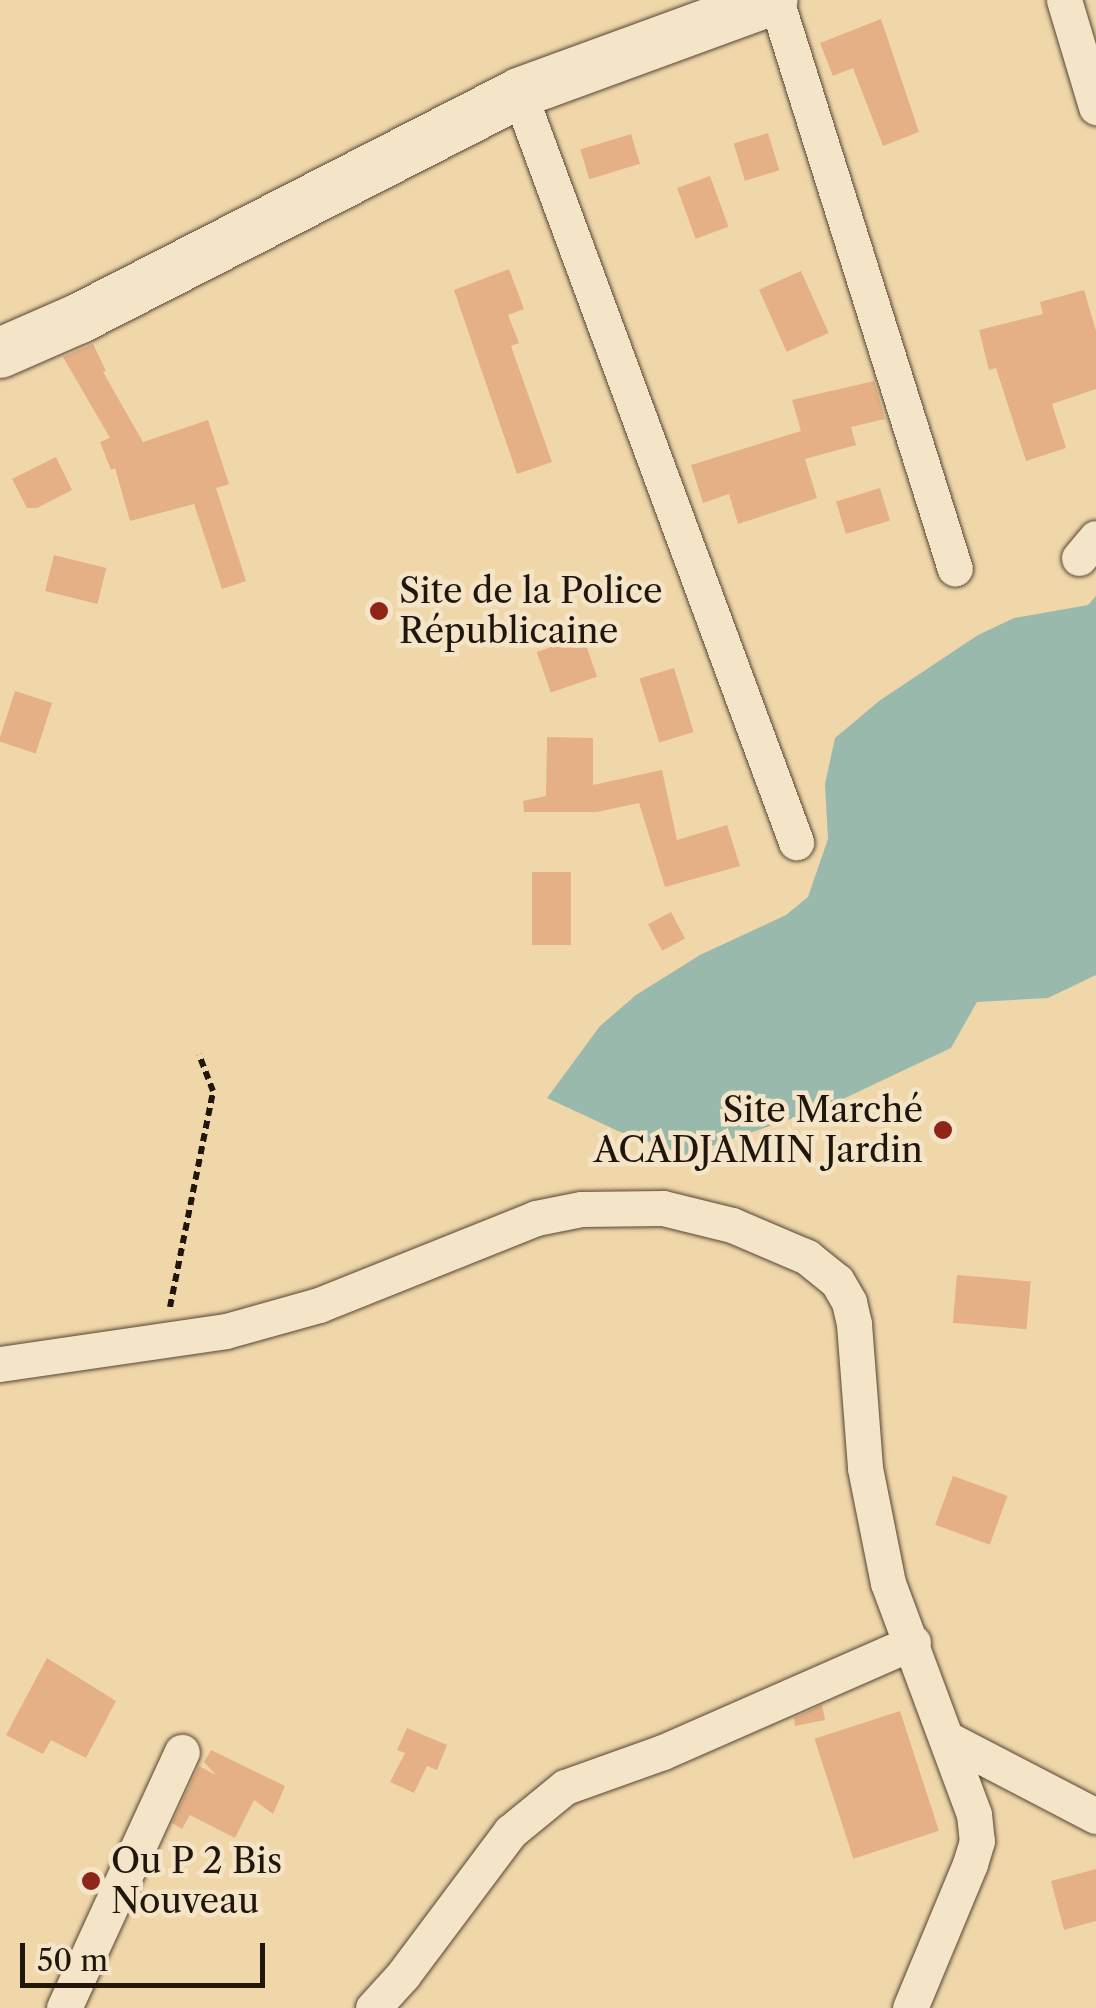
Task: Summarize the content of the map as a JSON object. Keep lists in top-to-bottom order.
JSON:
{
  "places": ["Site de la Police Républicaine", "Site Marché ACADJAMIN Jardin", "Ou P 2 Bis Nouveau"],
  "scale_bar": "50 m"
}
